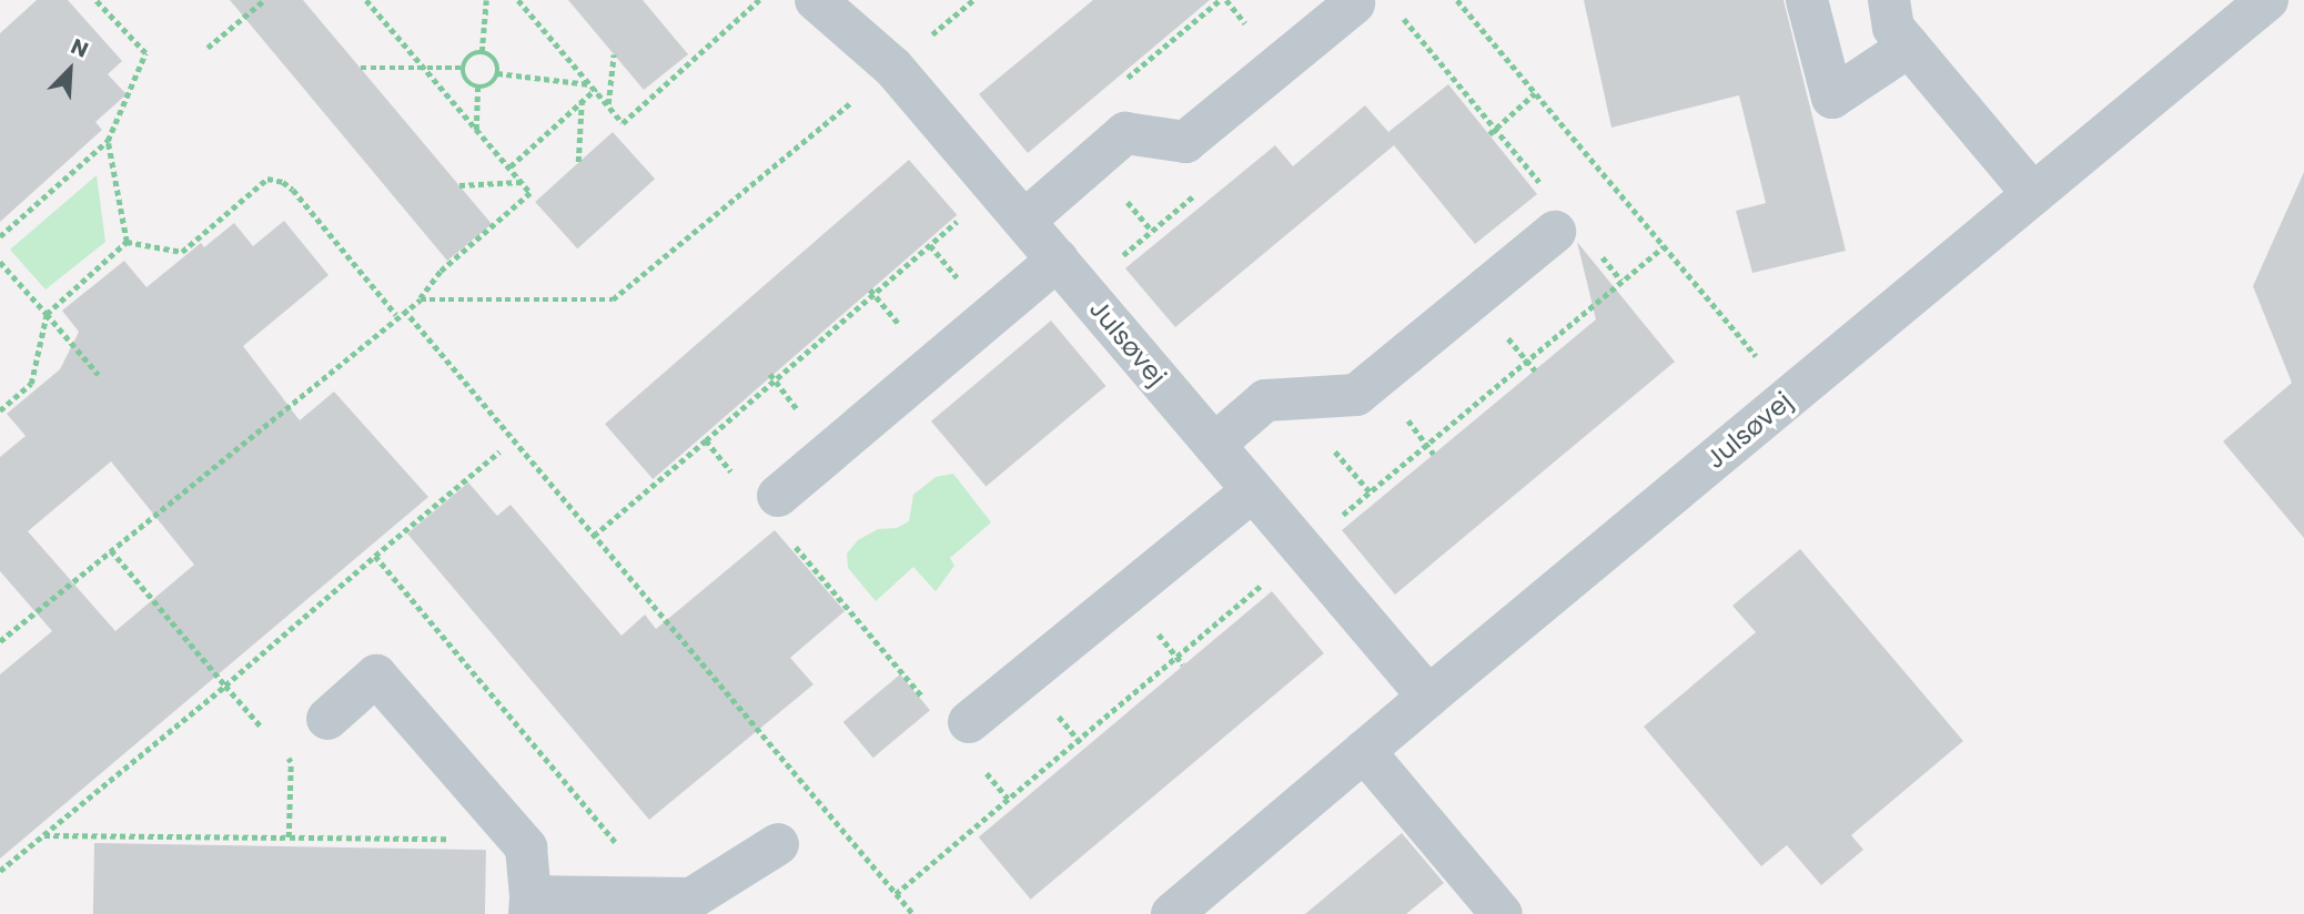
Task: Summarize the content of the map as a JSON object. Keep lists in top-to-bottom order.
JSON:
{
  "streets": {
    "street": ["Julsøvej"]
  },
  "north": "top right"
}
